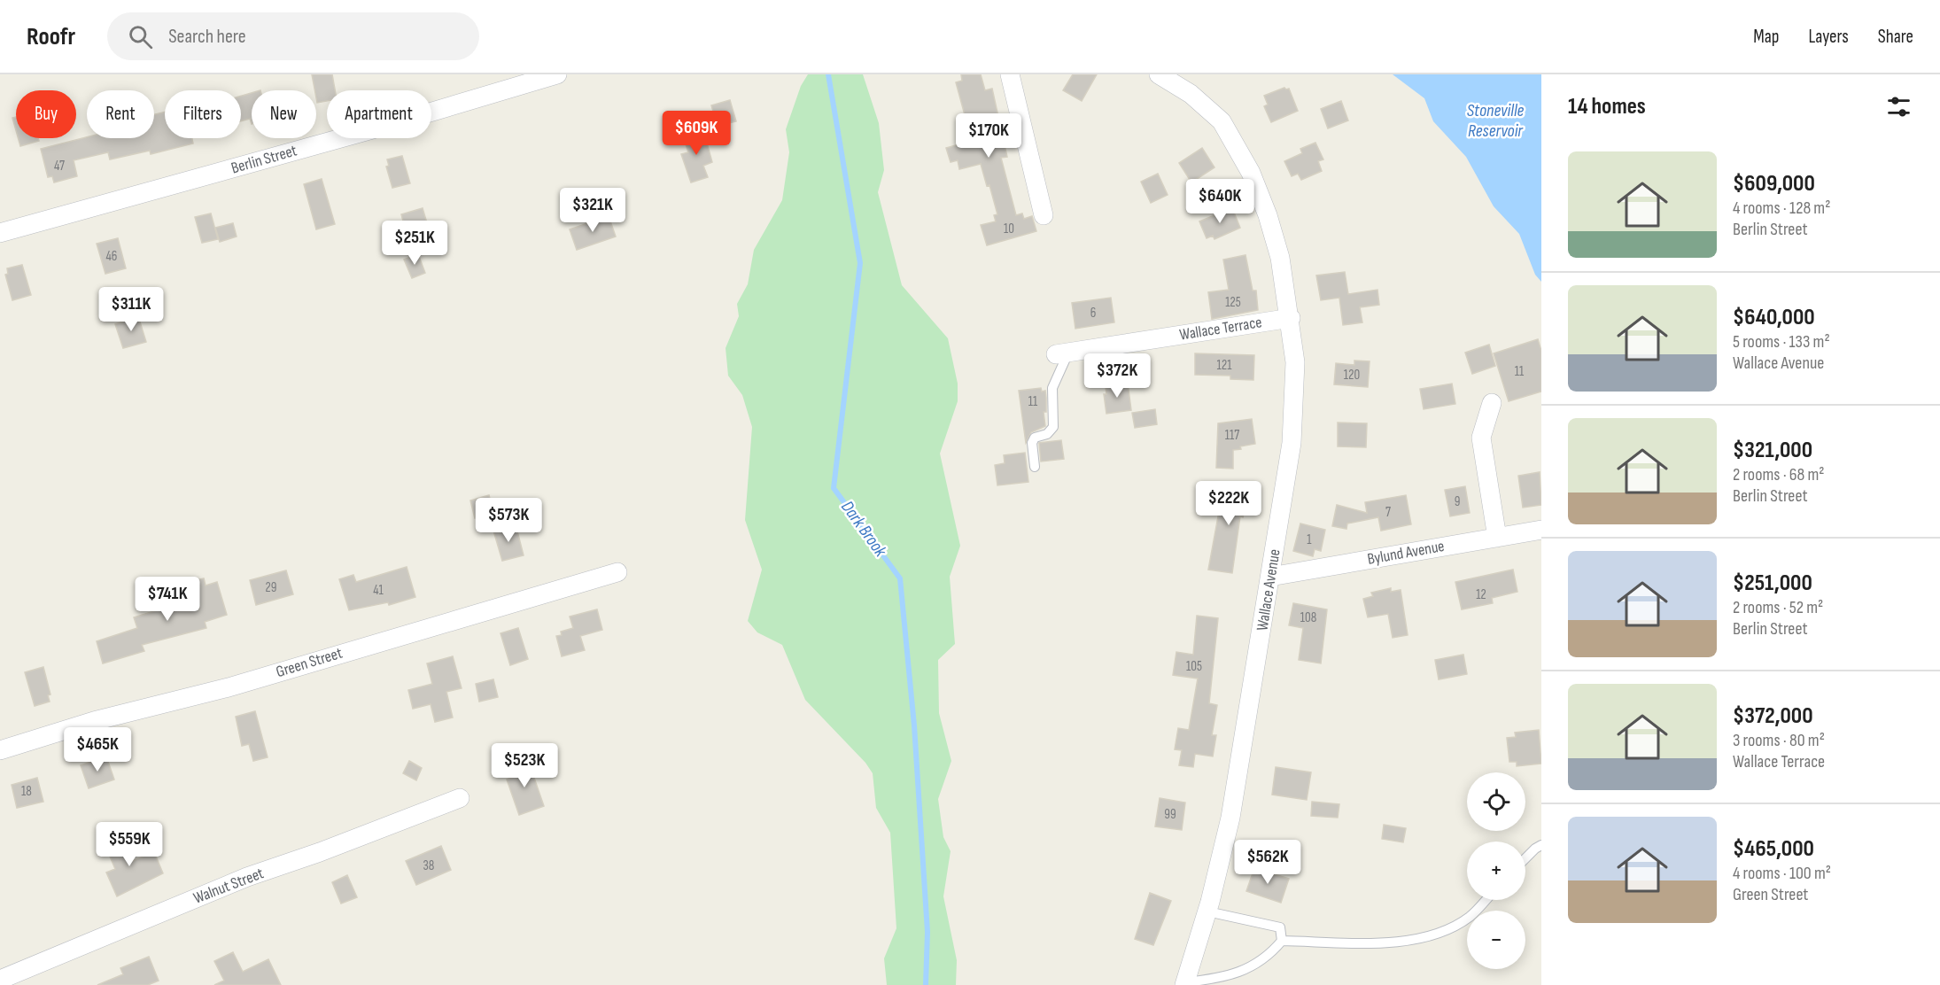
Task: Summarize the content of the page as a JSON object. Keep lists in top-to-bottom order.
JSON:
{
  "streets": {
    "street": [
      "Berlin Street",
      "Wallace Terrace",
      "Bylund Avenue",
      "Wallace Avenue",
      "Green Street",
      "Walnut Street"
    ]
  },
  "crossings": [
    ["Wallace Terrace", "Wallace Avenue"],
    ["Bylund Avenue", "Wallace Avenue"]
  ],
  "water": ["Stoneville Reservoir", "Dark Brook"],
  "house_numbers": [
    "47",
    "10",
    "46",
    "125",
    "6",
    "121",
    "11",
    "120",
    "11",
    "117",
    "9",
    "7",
    "1",
    "29",
    "41",
    "12",
    "108",
    "105",
    "18",
    "99",
    "38"
  ],
  "page": {
    "header": "Roofr",
    "search": "Search here",
    "nav": ["Map", "Layers", "Share"],
    "heading": "14 homes",
    "chip": [
      "Buy",
      "Rent",
      "Filters",
      "New",
      "Apartment"
    ],
    "price": [
      "$609K",
      "$170K",
      "$640K",
      "$321K",
      "$251K",
      "$311K",
      "$372K",
      "$222K",
      "$573K",
      "$741K",
      "$465K",
      "$523K",
      "$559K",
      "$562K"
    ],
    "list": [
      {
        "name": "$609,000",
        "note": "4 rooms · 128 m² · Berlin Street"
      },
      {
        "name": "$640,000",
        "note": "5 rooms · 133 m² · Wallace Avenue"
      },
      {
        "name": "$321,000",
        "note": "2 rooms · 68 m² · Berlin Street"
      },
      {
        "name": "$251,000",
        "note": "2 rooms · 52 m² · Berlin Street"
      },
      {
        "name": "$372,000",
        "note": "3 rooms · 80 m² · Wallace Terrace"
      },
      {
        "name": "$465,000",
        "note": "4 rooms · 100 m² · Green Street"
      }
    ],
    "map_buttons": ["+", "−"]
  }
}
